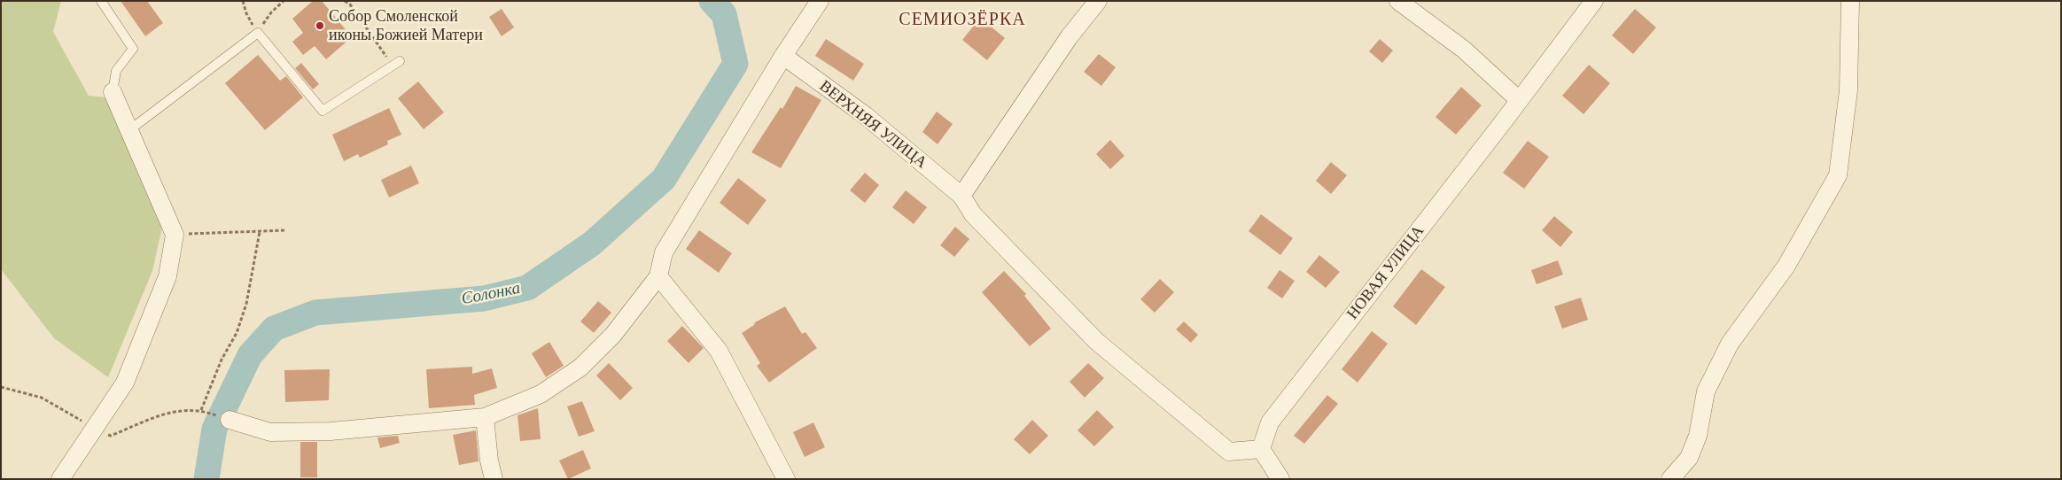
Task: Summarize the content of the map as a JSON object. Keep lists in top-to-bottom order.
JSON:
{
  "streets": {
    "street": ["ВЕРХНЯЯ УЛИЦА", "НОВАЯ УЛИЦА"]
  },
  "crossings": [
    ["ВЕРХНЯЯ УЛИЦА", "НОВАЯ УЛИЦА"]
  ],
  "districts": ["СЕМИОЗЁРКА"],
  "water": ["Солонка"],
  "places": ["Собор Смоленской иконы Божией Матери"]
}
